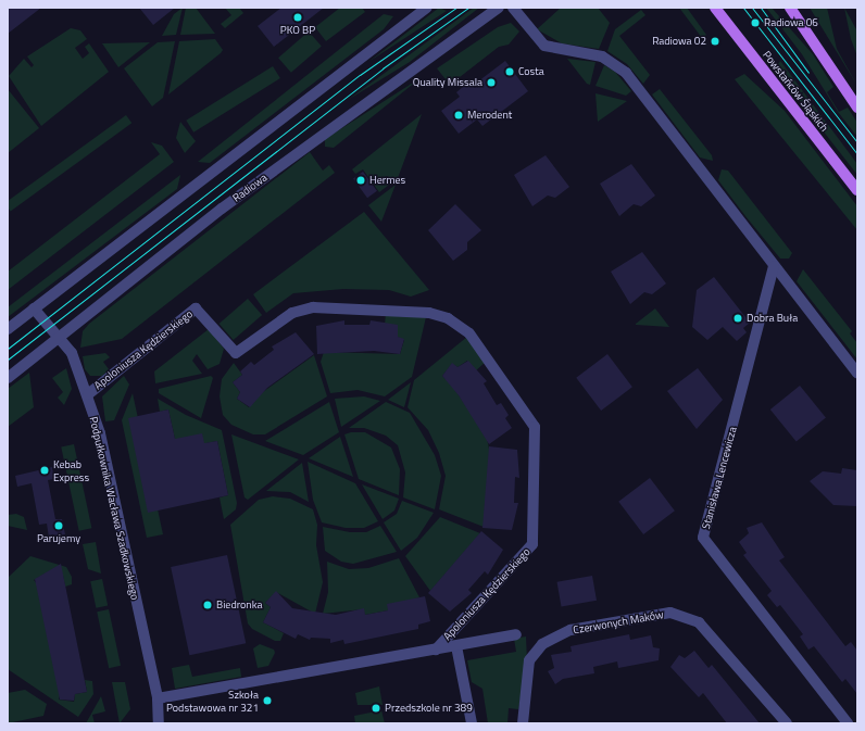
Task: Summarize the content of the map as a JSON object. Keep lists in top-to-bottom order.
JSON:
{
  "streets": {
    "main road": ["Powstańców Śląskich"],
    "street": [
      "Radiowa",
      "Apoloniusza Kędzierskiego",
      "Stanisława Lencewicza",
      "Podpułkownika Wacława Szadkowskiego",
      "Czerwonych Maków"
    ]
  },
  "crossings": [
    ["Radiowa", "Podpułkownika Wacława Szadkowskiego"],
    ["Apoloniusza Kędzierskiego", "Podpułkownika Wacława Szadkowskiego"]
  ],
  "places": [
    "PKO BP",
    "Radiowa 06",
    "Radiowa 02",
    "Costa",
    "Quality Missala",
    "Merodent",
    "Hermes",
    "Dobra Buła",
    "Kebab Express",
    "Parujemy",
    "Biedronka",
    "Szkoła Podstawowa nr 321",
    "Przedszkole nr 389"
  ]
}
